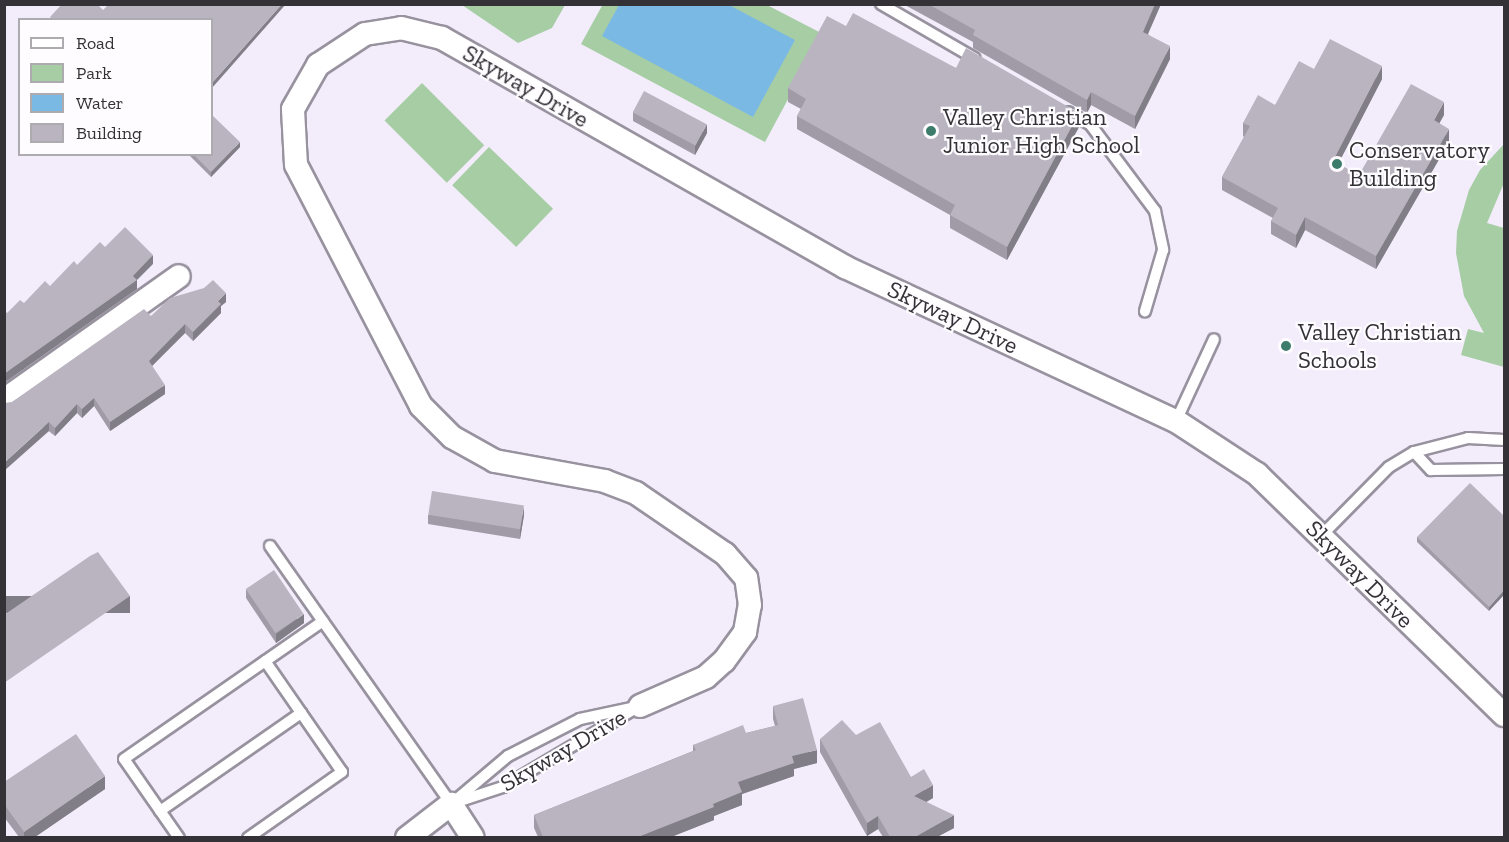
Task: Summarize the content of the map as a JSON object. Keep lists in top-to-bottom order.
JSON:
{
  "streets": {
    "street": ["Skyway Drive"]
  },
  "places": ["Valley Christian Junior High School", "Conservatory Building", "Valley Christian Schools"],
  "legend": [
    "Road",
    "Park",
    "Water",
    "Building"
  ]
}
